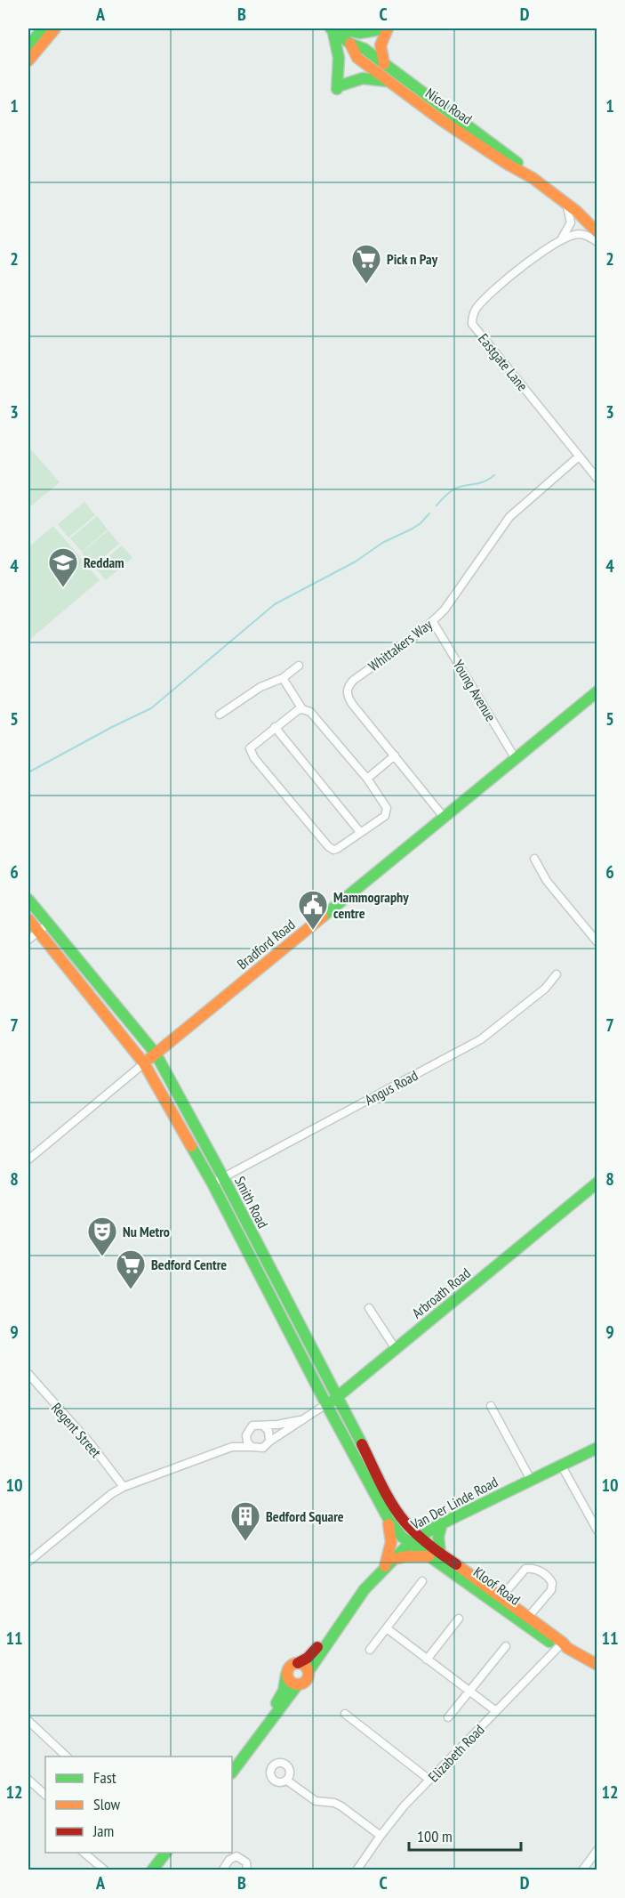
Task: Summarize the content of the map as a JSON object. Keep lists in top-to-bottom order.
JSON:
{
  "streets": {
    "main road": [
      "Nicol Road",
      "Bradford Road",
      "Smith Road",
      "Arbroath Road",
      "Van Der Linde Road",
      "Kloof Road"
    ],
    "street": [
      "Eastgate Lane",
      "Whittakers Way",
      "Young Avenue",
      "Angus Road",
      "Regent Street",
      "Elizabeth Road"
    ]
  },
  "crossings": [
    ["Eastgate Lane", "Whittakers Way"],
    ["Whittakers Way", "Young Avenue"],
    ["Whittakers Way", "Bradford Road"],
    ["Young Avenue", "Bradford Road"],
    ["Bradford Road", "Smith Road"],
    ["Angus Road", "Smith Road"],
    ["Smith Road", "Arbroath Road"],
    ["Smith Road", "Van Der Linde Road"],
    ["Smith Road", "Kloof Road"],
    ["Van Der Linde Road", "Kloof Road"],
    ["Kloof Road", "Elizabeth Road"]
  ],
  "places": {
    "supermarket": ["Pick n Pay", "Bedford Centre"],
    "school or university": ["Reddam"],
    "public building": ["Mammography centre"],
    "theatre": ["Nu Metro"],
    "building": ["Bedford Square"]
  },
  "legend": ["Fast", "Slow", "Jam"],
  "scale_bar": "100 m",
  "grid": {
    "columns": [
      "A",
      "B",
      "C",
      "D"
    ],
    "rows": [
      "1",
      "2",
      "3",
      "4",
      "5",
      "6",
      "7",
      "8",
      "9",
      "10",
      "11",
      "12"
    ]
  }
}
